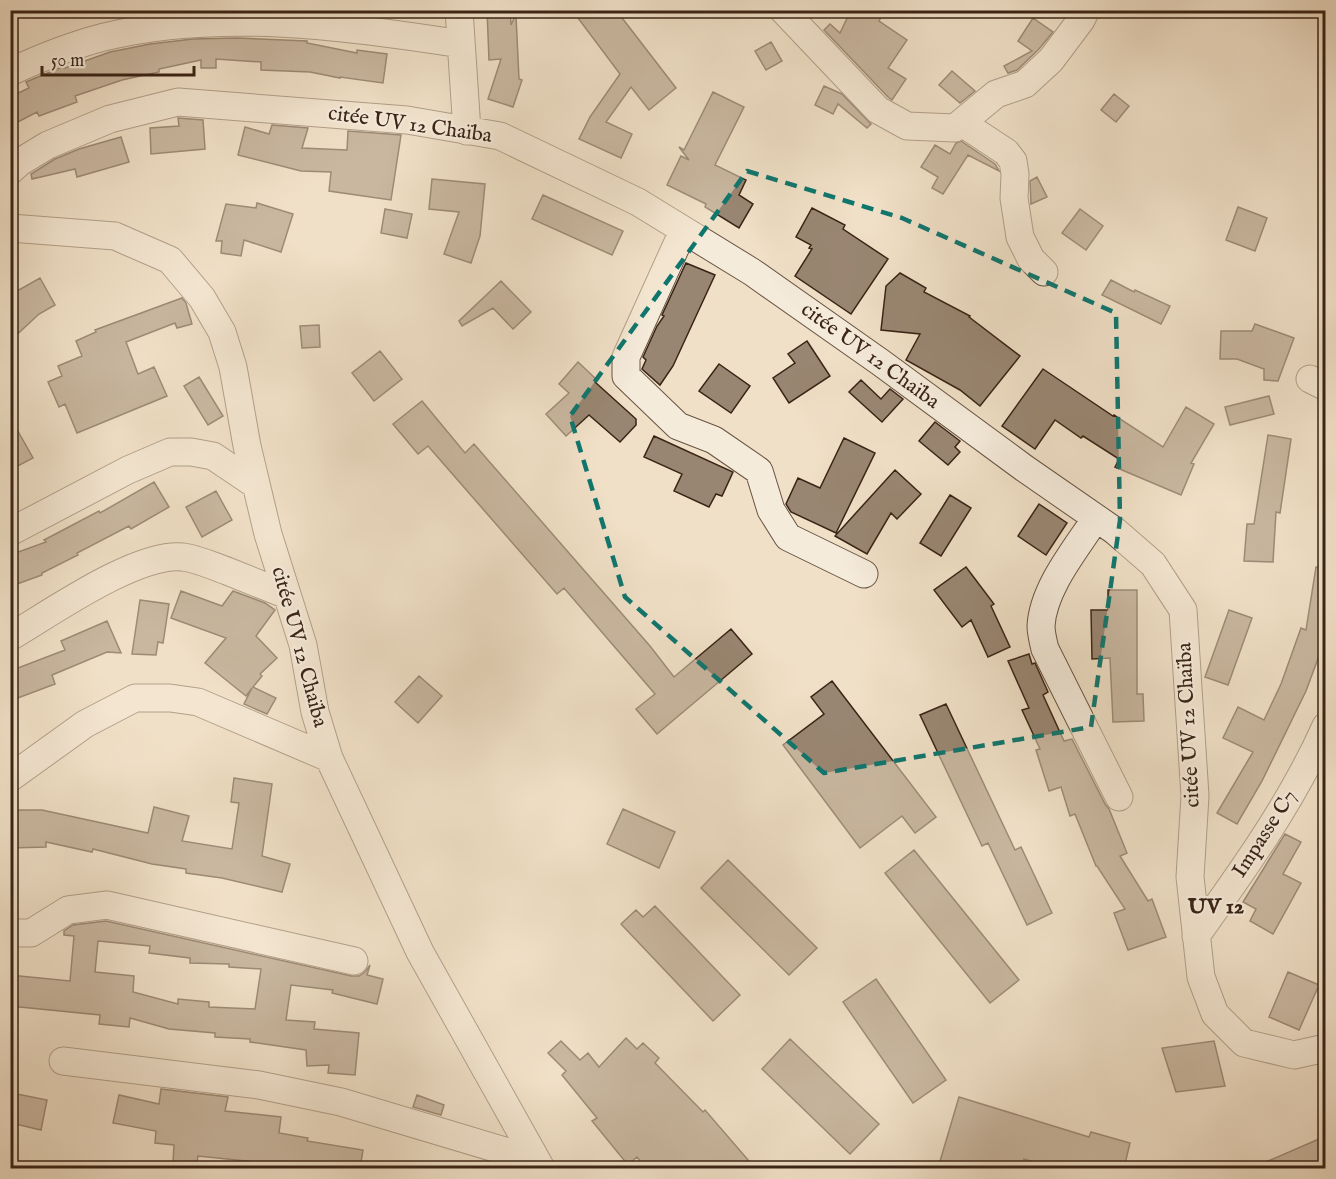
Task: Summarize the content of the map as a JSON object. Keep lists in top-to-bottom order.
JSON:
{
  "streets": {
    "street": ["citée UV 12 Chaïba", "Impasse C7"]
  },
  "crossings": [
    ["citée UV 12 Chaïba", "Impasse C7"]
  ],
  "districts": ["UV 12"],
  "scale_bar": "50 m"
}
